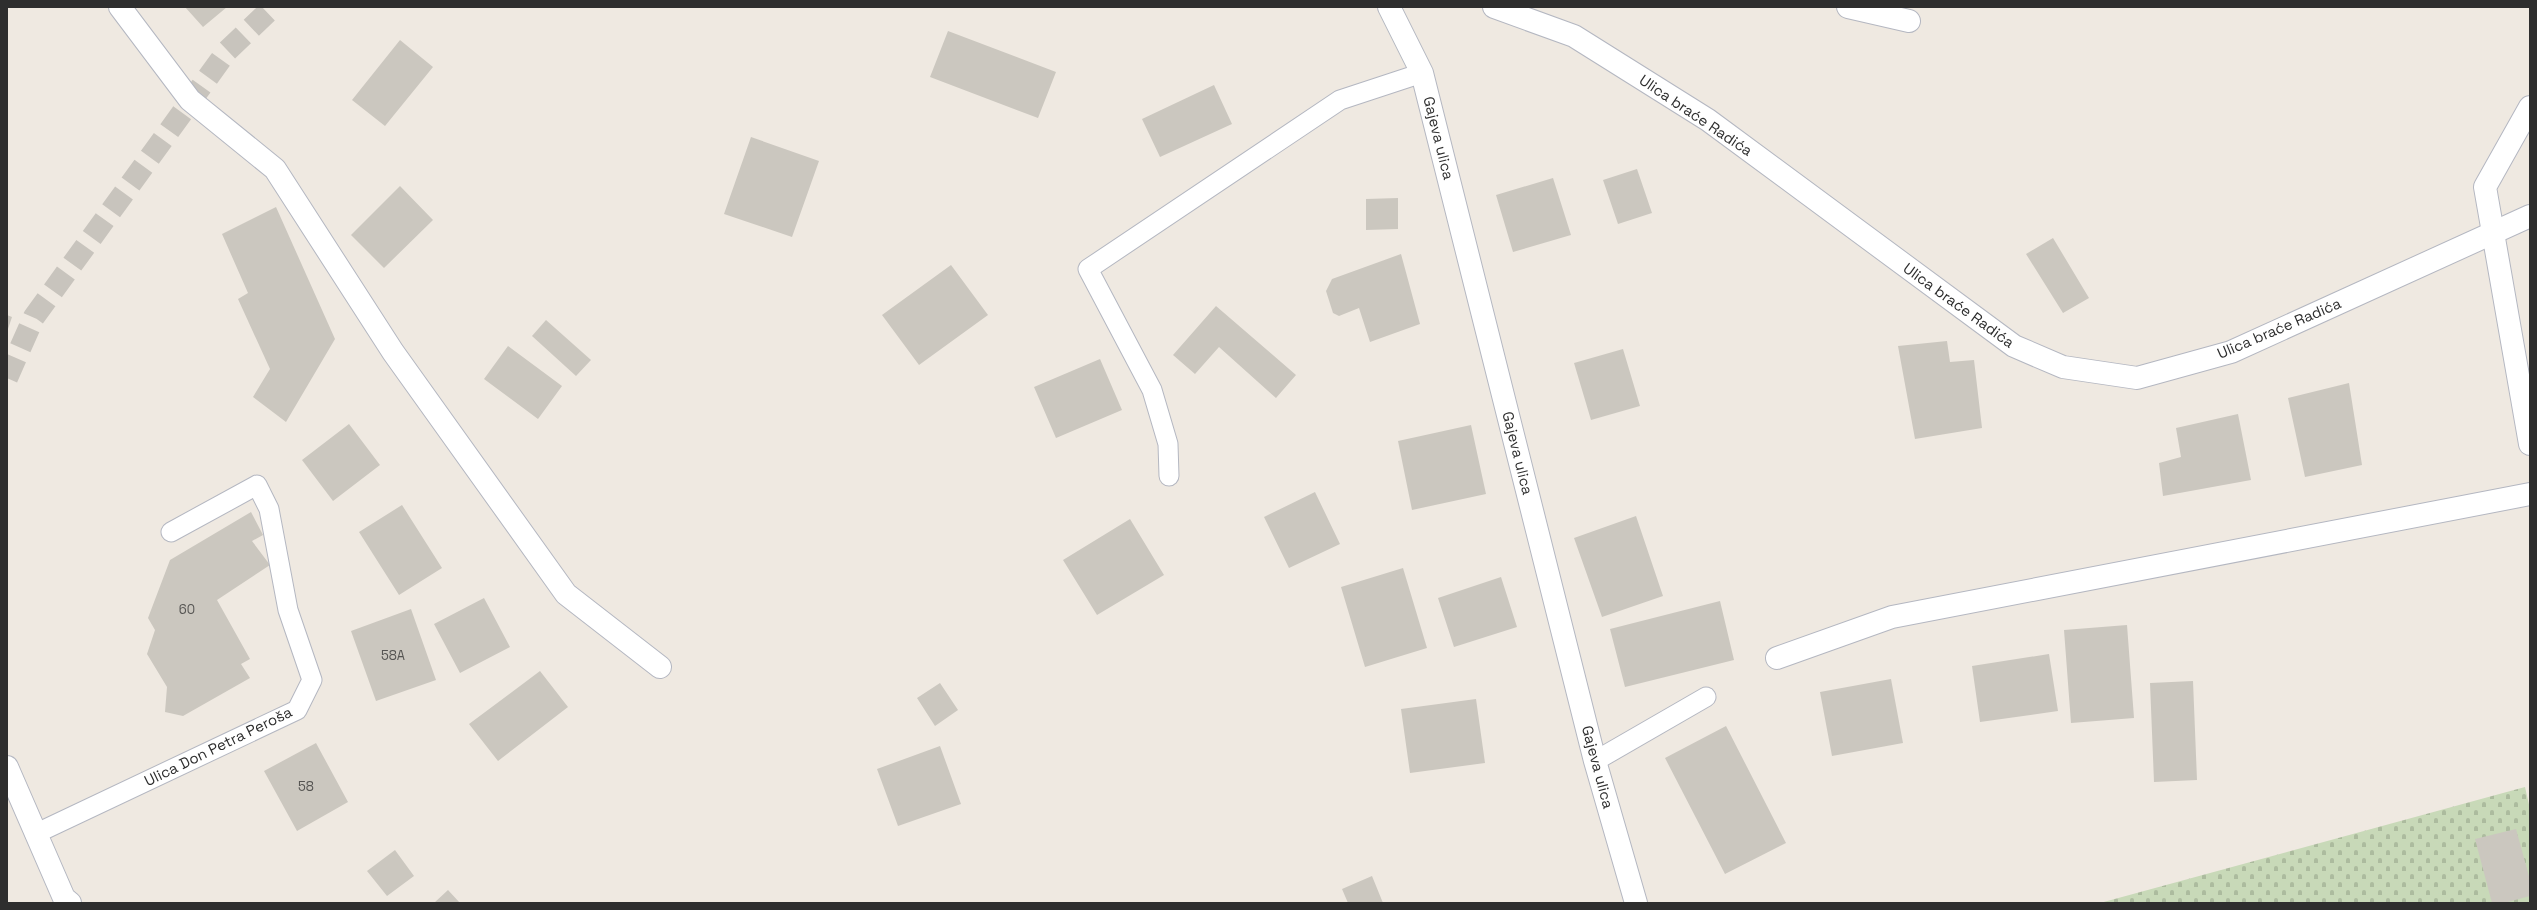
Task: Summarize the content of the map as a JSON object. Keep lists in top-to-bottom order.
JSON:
{
  "streets": {
    "street": ["Ulica braće Radića", "Gajeva ulica"],
    "lane": ["Ulica Don Petra Peroša"]
  },
  "house_numbers": ["60", "58A", "58"]
}
